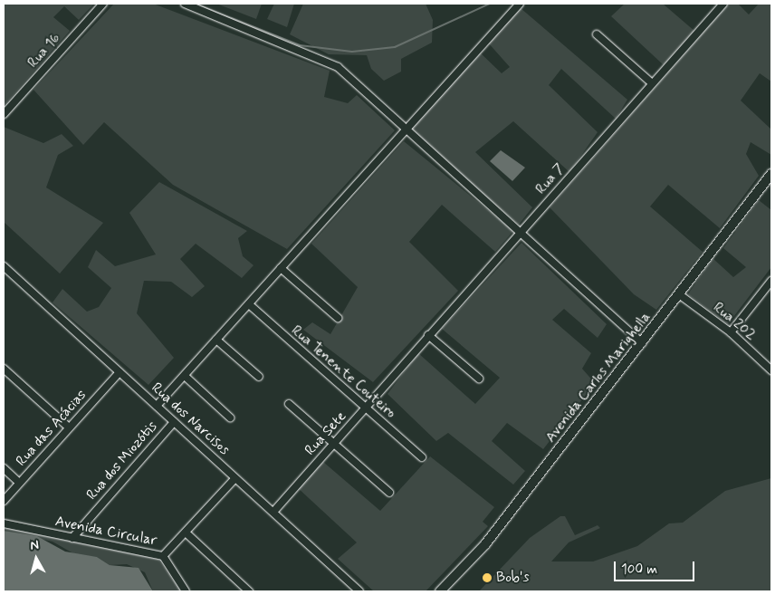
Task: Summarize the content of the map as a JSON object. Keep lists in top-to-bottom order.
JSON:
{
  "streets": {
    "main road": ["Avenida Carlos Marighella"],
    "street": [
      "Rua 16",
      "Rua 7",
      "Rua 202",
      "Rua Tenente Couteiro",
      "Rua dos Narcisos",
      "Rua das Acácias",
      "Rua Sete",
      "Rua dos Miozótis",
      "Avenida Circular"
    ]
  },
  "crossings": [
    ["Rua 7", "Rua Sete"],
    ["Rua 202", "Avenida Carlos Marighella"],
    ["Rua Tenente Couteiro", "Rua Sete"],
    ["Rua dos Narcisos", "Rua das Acácias"],
    ["Rua dos Narcisos", "Rua Sete"],
    ["Rua dos Narcisos", "Rua dos Miozótis"],
    ["Rua dos Miozótis", "Avenida Circular"]
  ],
  "places": ["Bob's"],
  "scale_bar": "100 m",
  "north": "top"
}
